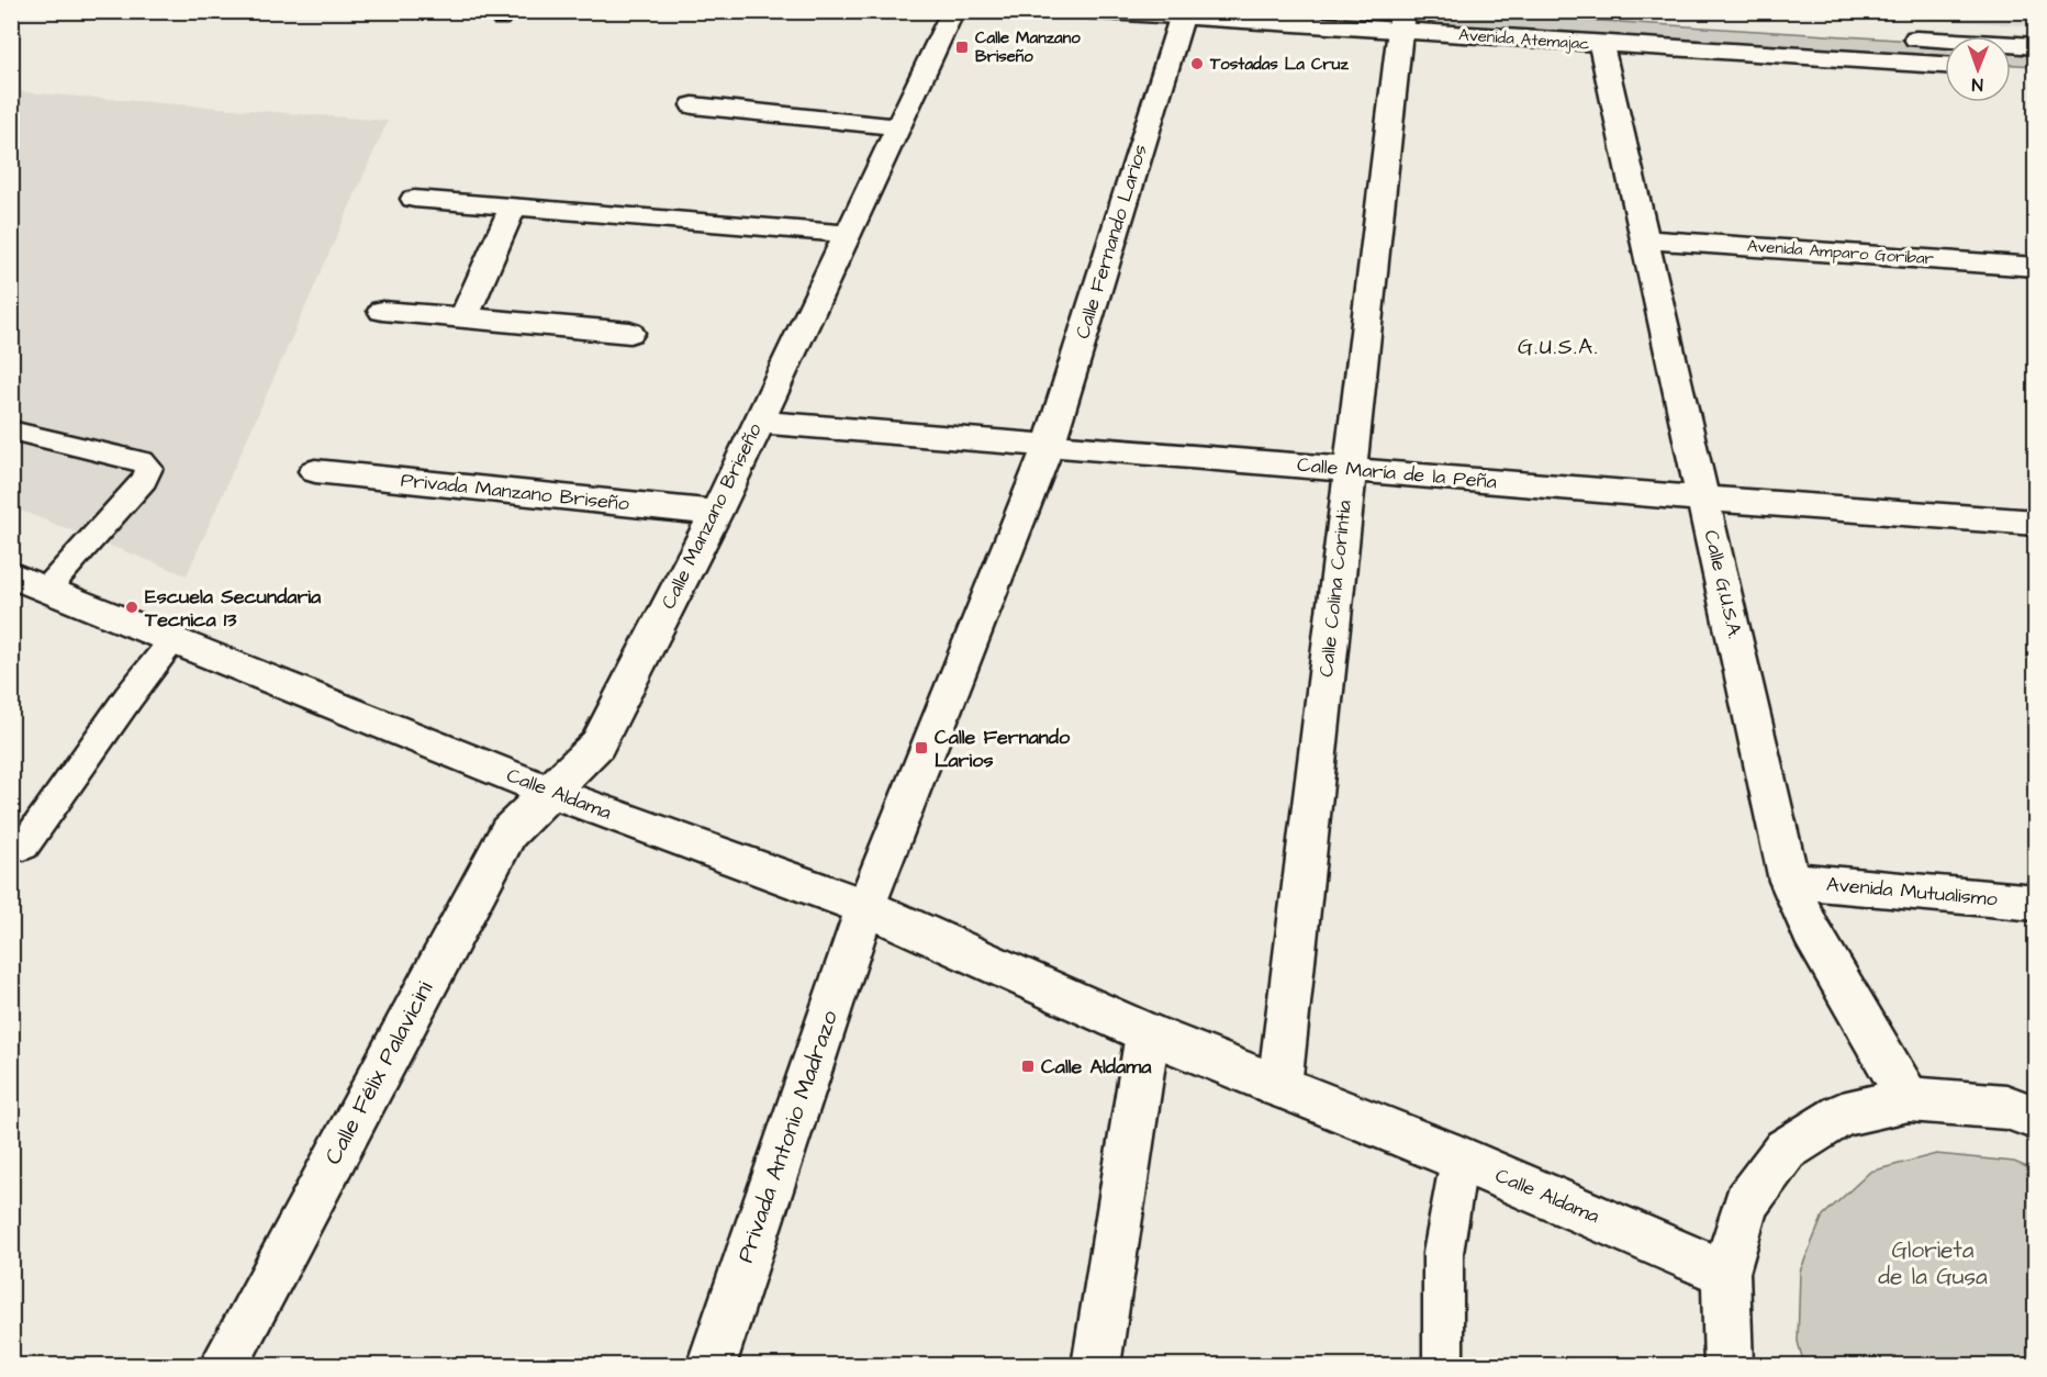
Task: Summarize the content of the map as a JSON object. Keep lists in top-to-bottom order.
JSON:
{
  "streets": {
    "street": [
      "Avenida Atemajac",
      "Calle Fernando Larios",
      "Avenida Amparo Goribar",
      "Calle María de la Peña",
      "Privada Manzano Briseño",
      "Calle Manzano Briseño",
      "Calle G.U.S.A.",
      "Calle Colina Corintia",
      "Calle Aldama",
      "Avenida Mutualismo",
      "Calle Félix Palavicini",
      "Privada Antonio Madrazo"
    ]
  },
  "crossings": [
    ["Avenida Atemajac", "Calle Fernando Larios"],
    ["Avenida Atemajac", "Calle G.U.S.A."],
    ["Avenida Atemajac", "Calle Colina Corintia"],
    ["Calle Fernando Larios", "Calle María de la Peña"],
    ["Calle Fernando Larios", "Calle Aldama"],
    ["Calle Fernando Larios", "Privada Antonio Madrazo"],
    ["Avenida Amparo Goribar", "Calle G.U.S.A."],
    ["Calle María de la Peña", "Calle Manzano Briseño"],
    ["Calle María de la Peña", "Calle G.U.S.A."],
    ["Calle María de la Peña", "Calle Colina Corintia"],
    ["Privada Manzano Briseño", "Calle Manzano Briseño"],
    ["Calle Manzano Briseño", "Calle Aldama"],
    ["Calle Manzano Briseño", "Calle Félix Palavicini"],
    ["Calle G.U.S.A.", "Avenida Mutualismo"],
    ["Calle Colina Corintia", "Calle Aldama"],
    ["Calle Aldama", "Calle Félix Palavicini"],
    ["Calle Aldama", "Privada Antonio Madrazo"]
  ],
  "districts": ["G.U.S.A."],
  "parks": ["Glorieta de la Gusa"],
  "places": {
    "transit": ["Calle Manzano Briseño", "Calle Fernando Larios", "Calle Aldama"],
    "other": ["Tostadas La Cruz", "Escuela Secundaria Tecnica 13"]
  },
  "north": "bottom"
}
